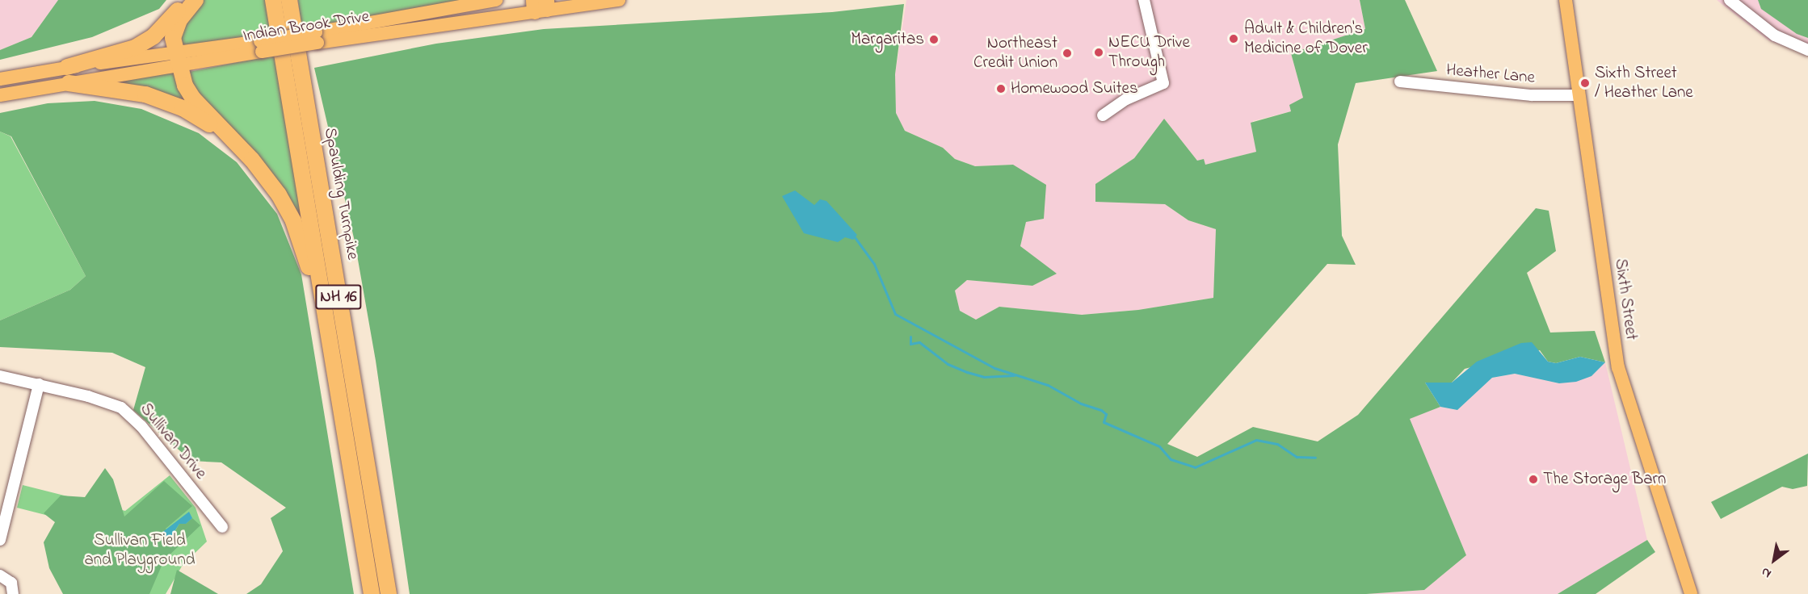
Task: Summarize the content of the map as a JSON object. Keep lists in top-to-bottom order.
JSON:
{
  "streets": {
    "highway": ["Spaulding Turnpike", "NH 16"],
    "main road": ["Indian Brook Drive", "Sixth Street"],
    "street": ["Heather Lane", "Sullivan Drive"]
  },
  "crossings": [
    ["Heather Lane", "Sixth Street"]
  ],
  "parks": ["Sullivan Field and Playground"],
  "places": [
    "Adult & Children's Medicine of Dover",
    "Margaritas",
    "NECU Drive Through",
    "Northeast Credit Union",
    "Sixth Street / Heather Lane",
    "Homewood Suites",
    "The Storage Barn"
  ],
  "north": "bottom left"
}
